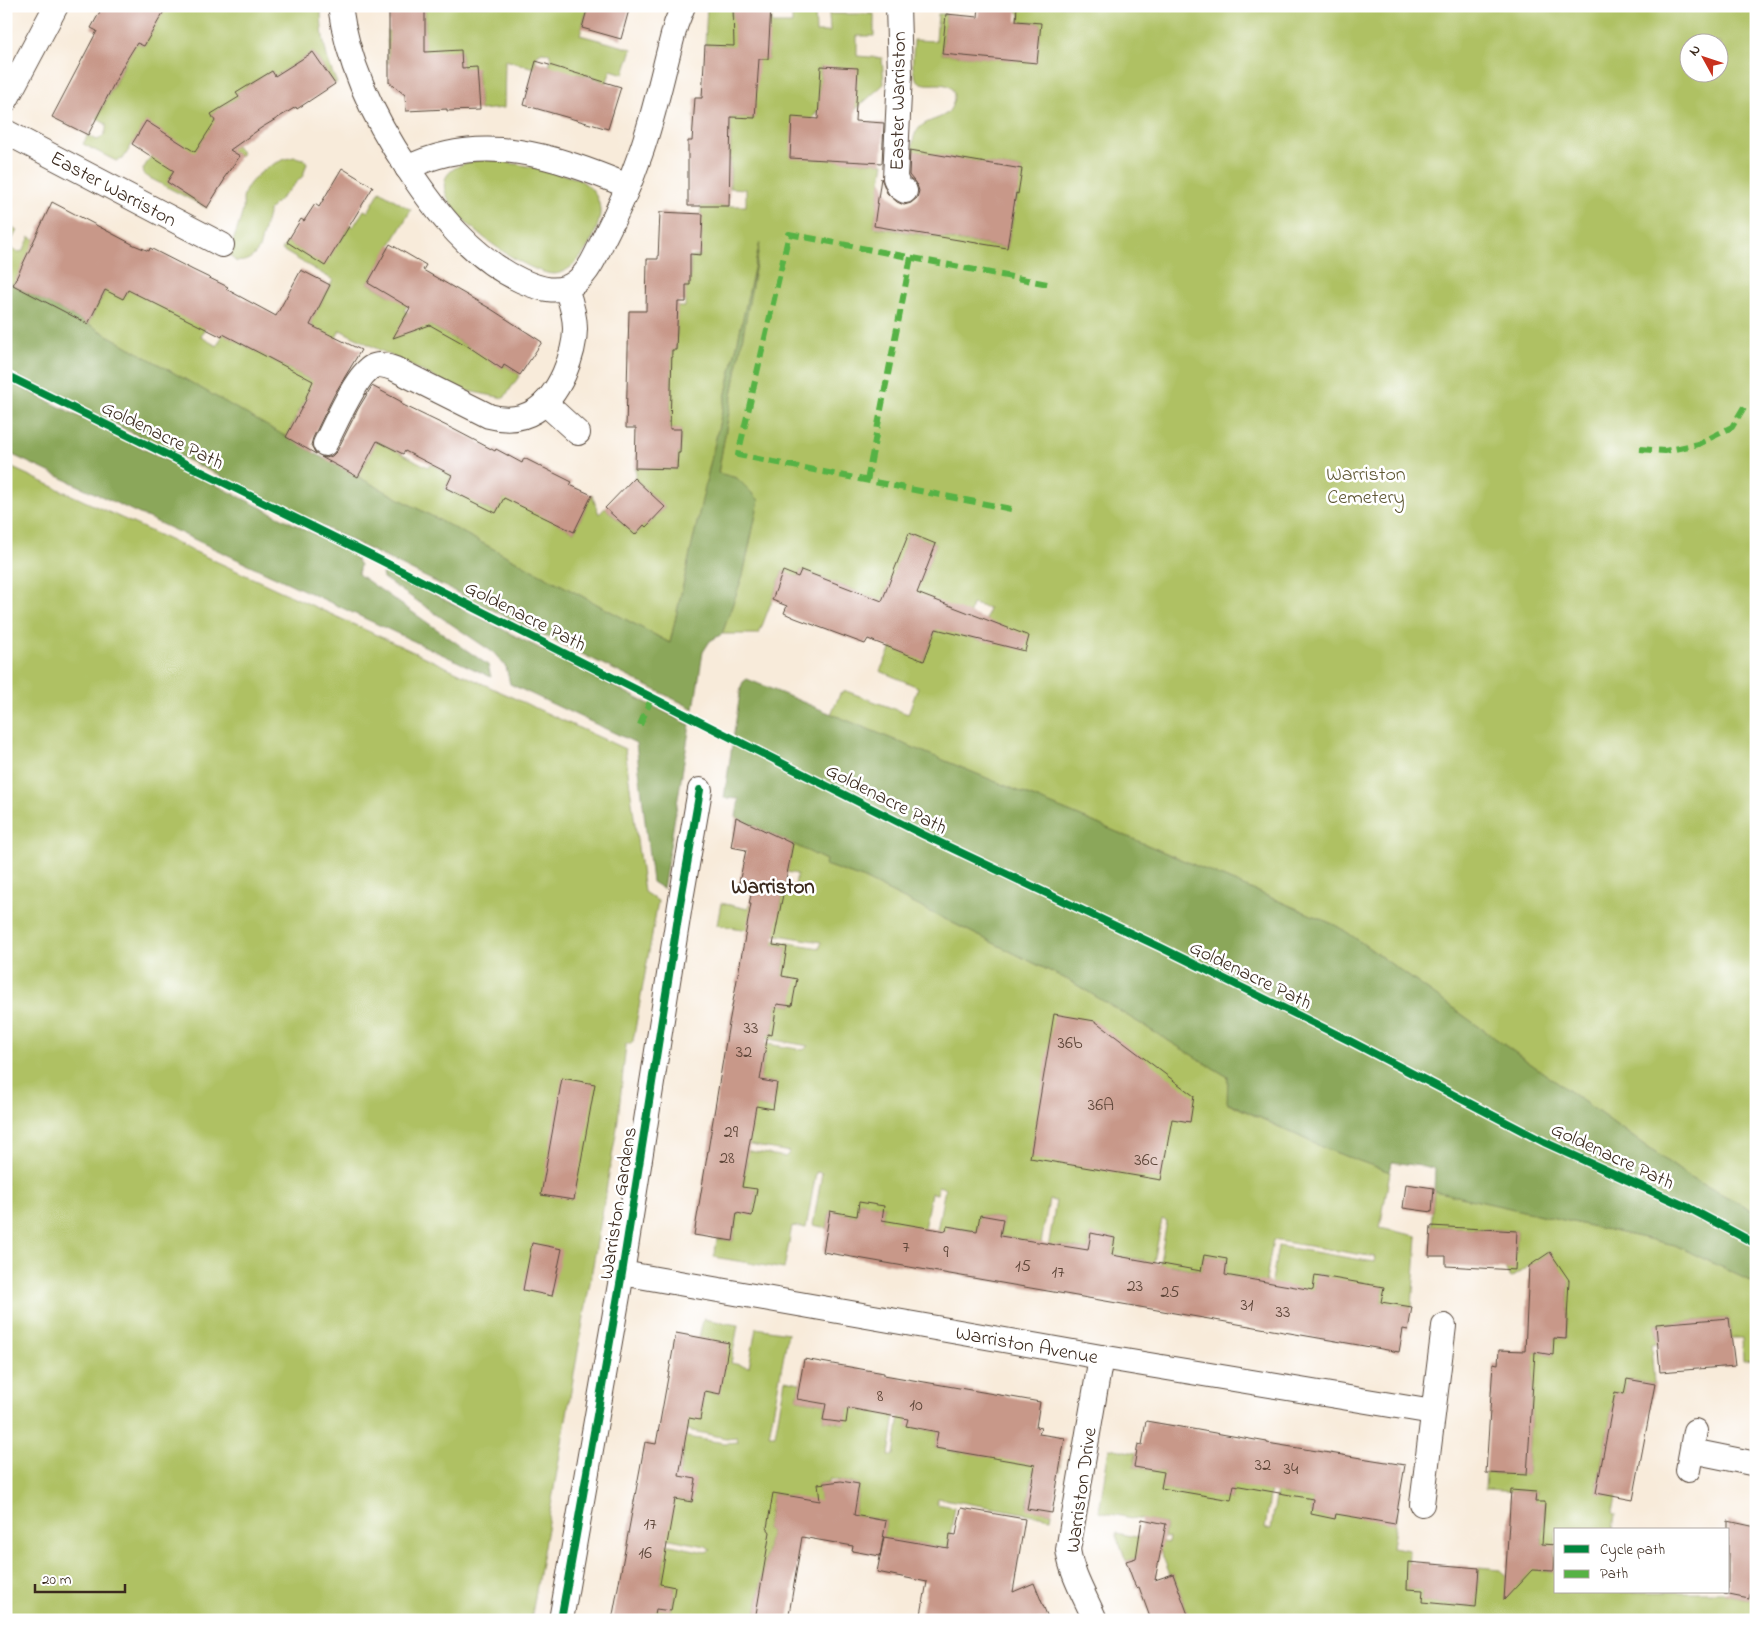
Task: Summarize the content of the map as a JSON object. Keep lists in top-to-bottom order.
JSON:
{
  "streets": {
    "street": [
      "Easter Warriston",
      "Warriston Gardens",
      "Warriston Avenue",
      "Warriston Drive"
    ],
    "cycle path": ["Goldenacre Path"]
  },
  "crossings": [
    ["Warriston Gardens", "Warriston Avenue"],
    ["Warriston Avenue", "Warriston Drive"]
  ],
  "districts": ["Warriston"],
  "parks": ["Warriston Cemetery"],
  "house_numbers": [
    "33",
    "36b",
    "32",
    "36A",
    "29",
    "28",
    "36c",
    "7",
    "9",
    "15",
    "17",
    "23",
    "25",
    "31",
    "33",
    "8",
    "10",
    "32",
    "34",
    "17",
    "16"
  ],
  "legend": ["Cycle path", "Path"],
  "scale_bar": "20 m",
  "north": "top left"
}
